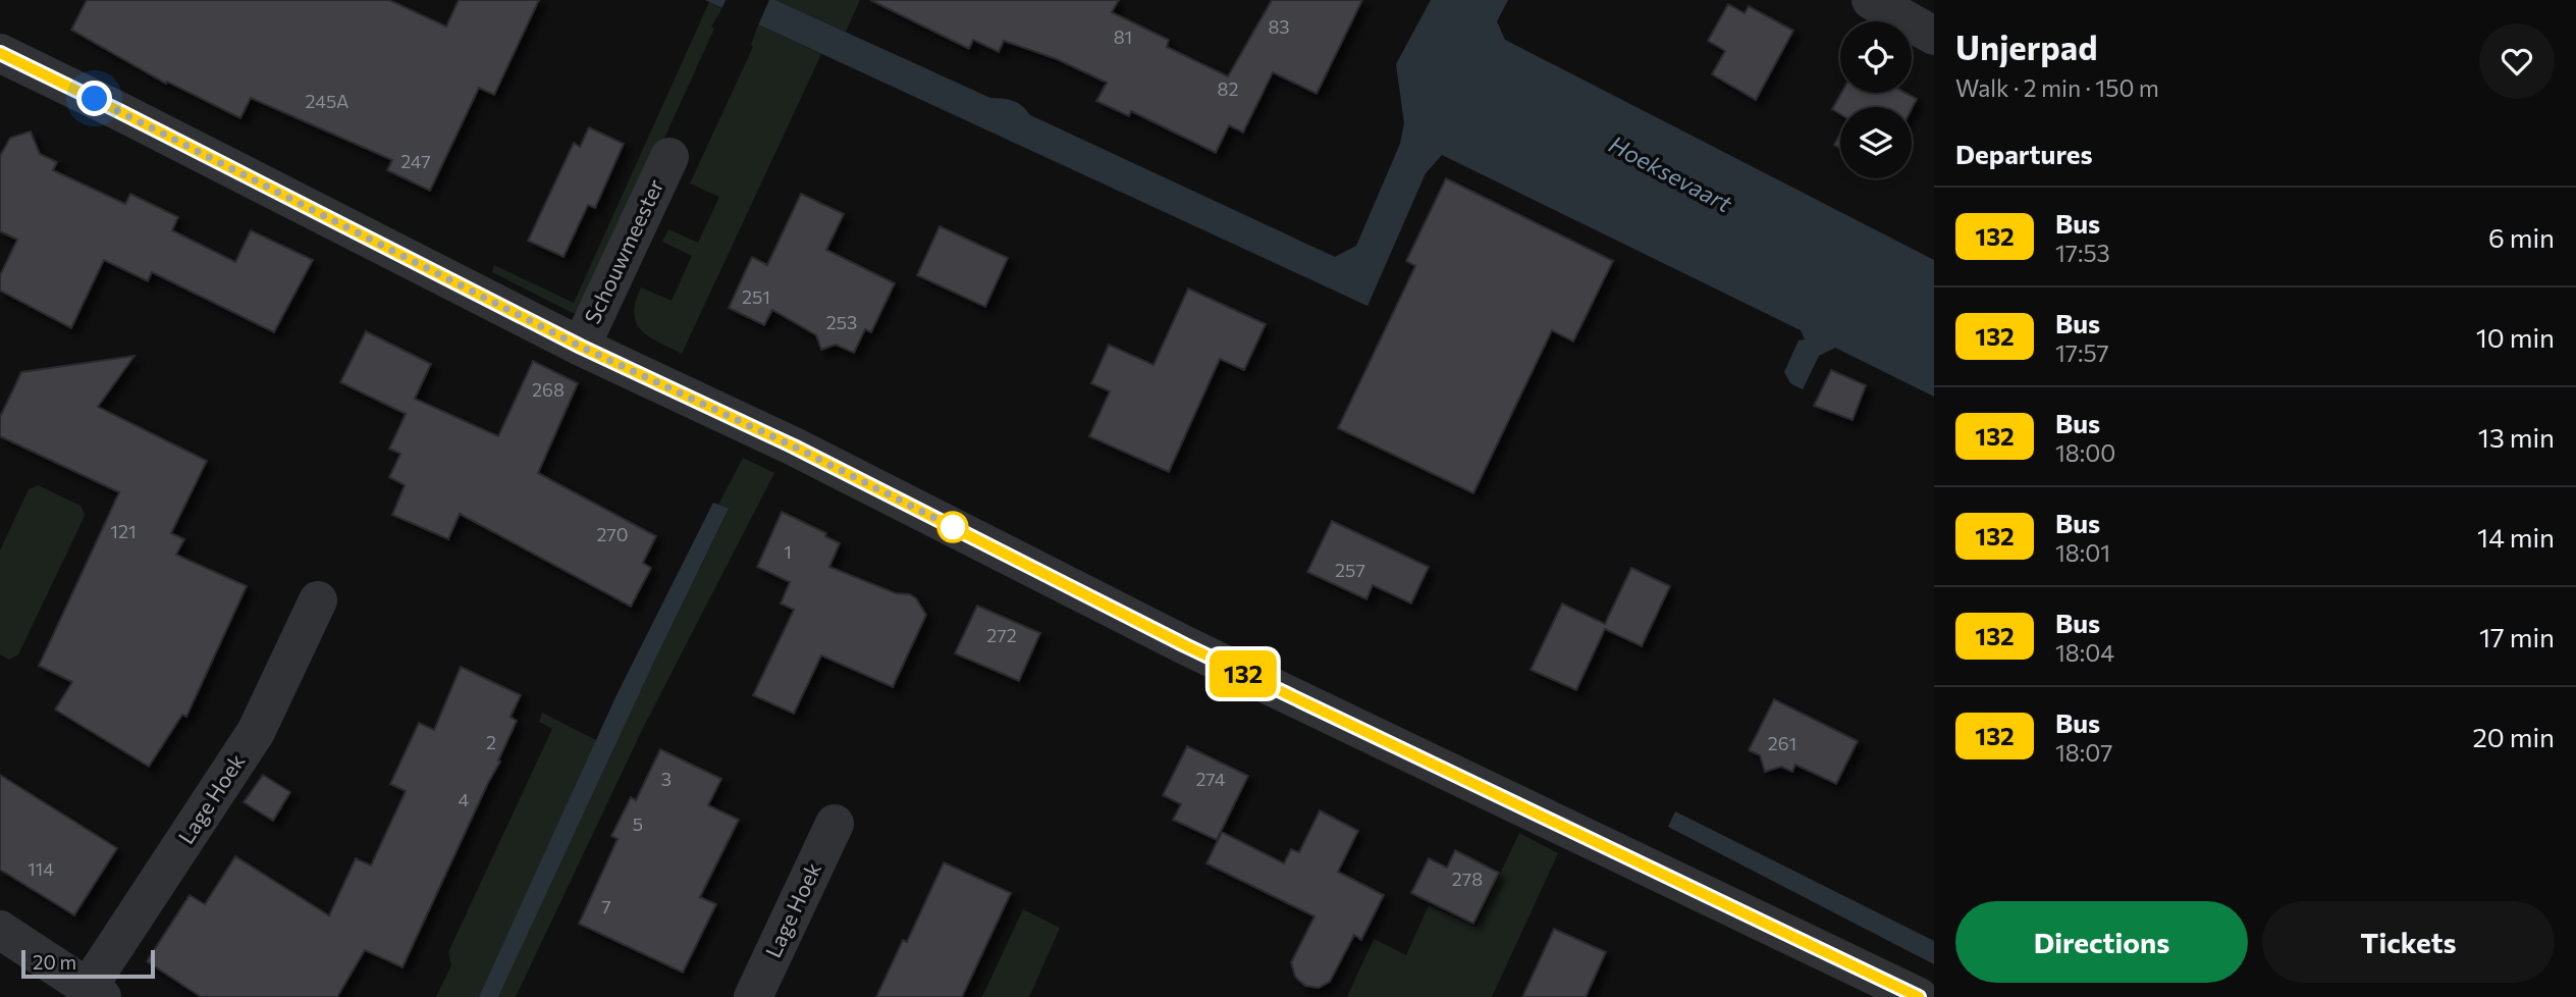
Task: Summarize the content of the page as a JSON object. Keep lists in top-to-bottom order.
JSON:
{
  "streets": {
    "street": ["Schouwmeester", "Lage Hoek"]
  },
  "water": ["Hoeksevaart"],
  "lines": ["bus line 132"],
  "house_numbers": [
    "83",
    "81",
    "82",
    "245A",
    "247",
    "251",
    "253",
    "268",
    "121",
    "270",
    "1",
    "257",
    "272",
    "2",
    "261",
    "3",
    "274",
    "4",
    "5",
    "114",
    "278",
    "7"
  ],
  "scale_bar": "20 m",
  "page": {
    "on_map": "132",
    "heading": [
      ["Unjerpad", "Walk · 2 min · 150 m"],
      "Departures"
    ],
    "list": [
      {
        "mark": "132",
        "name": "Bus",
        "note": "17:53",
        "value": "6 min"
      },
      {
        "mark": "132",
        "name": "Bus",
        "note": "17:57",
        "value": "10 min"
      },
      {
        "mark": "132",
        "name": "Bus",
        "note": "18:00",
        "value": "13 min"
      },
      {
        "mark": "132",
        "name": "Bus",
        "note": "18:01",
        "value": "14 min"
      },
      {
        "mark": "132",
        "name": "Bus",
        "note": "18:04",
        "value": "17 min"
      },
      {
        "mark": "132",
        "name": "Bus",
        "note": "18:07",
        "value": "20 min"
      }
    ],
    "buttons": ["Directions", "Tickets"],
    "scale": "20 m"
  }
}
